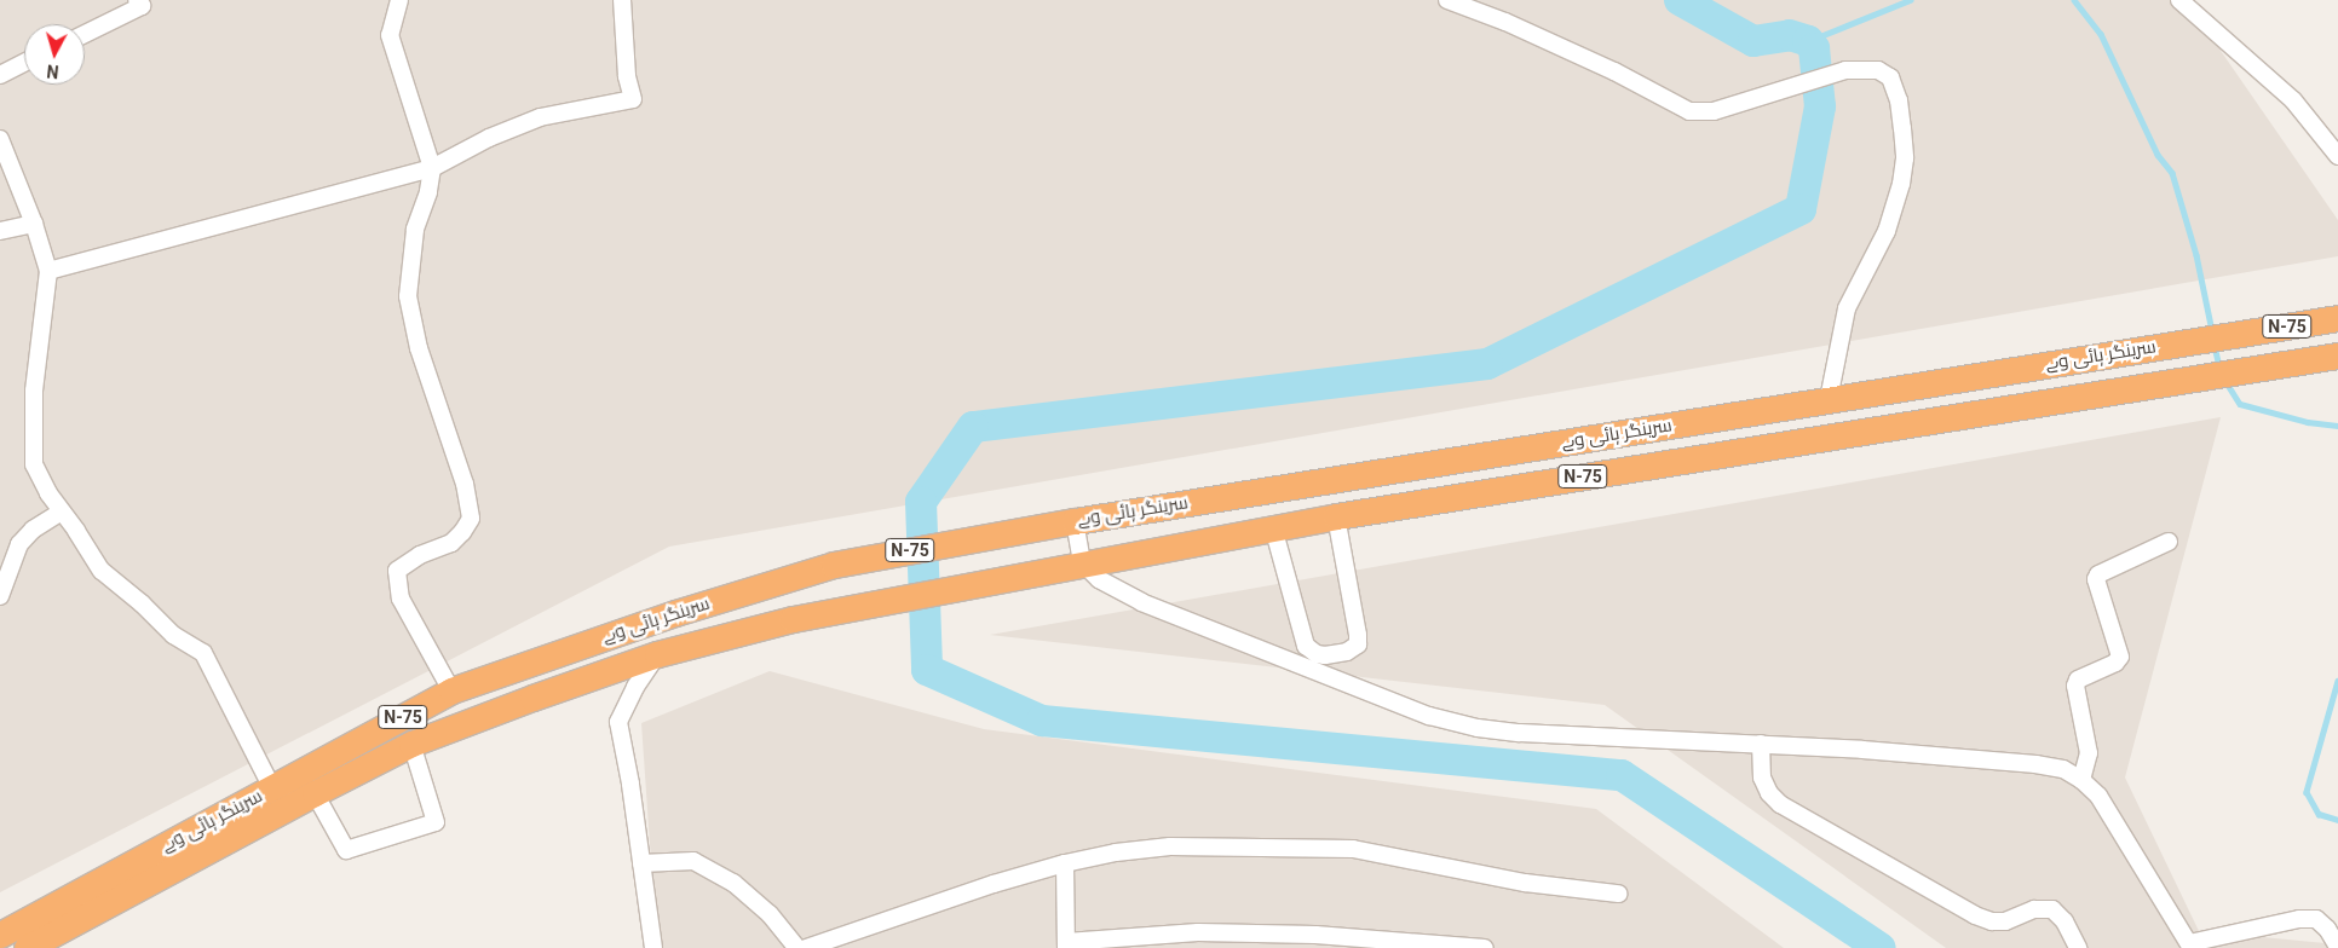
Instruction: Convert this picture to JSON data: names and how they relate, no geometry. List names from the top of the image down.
{
  "streets": {
    "highway": ["N-75", "سرینگر ہائی وے"]
  },
  "north": "bottom"
}
